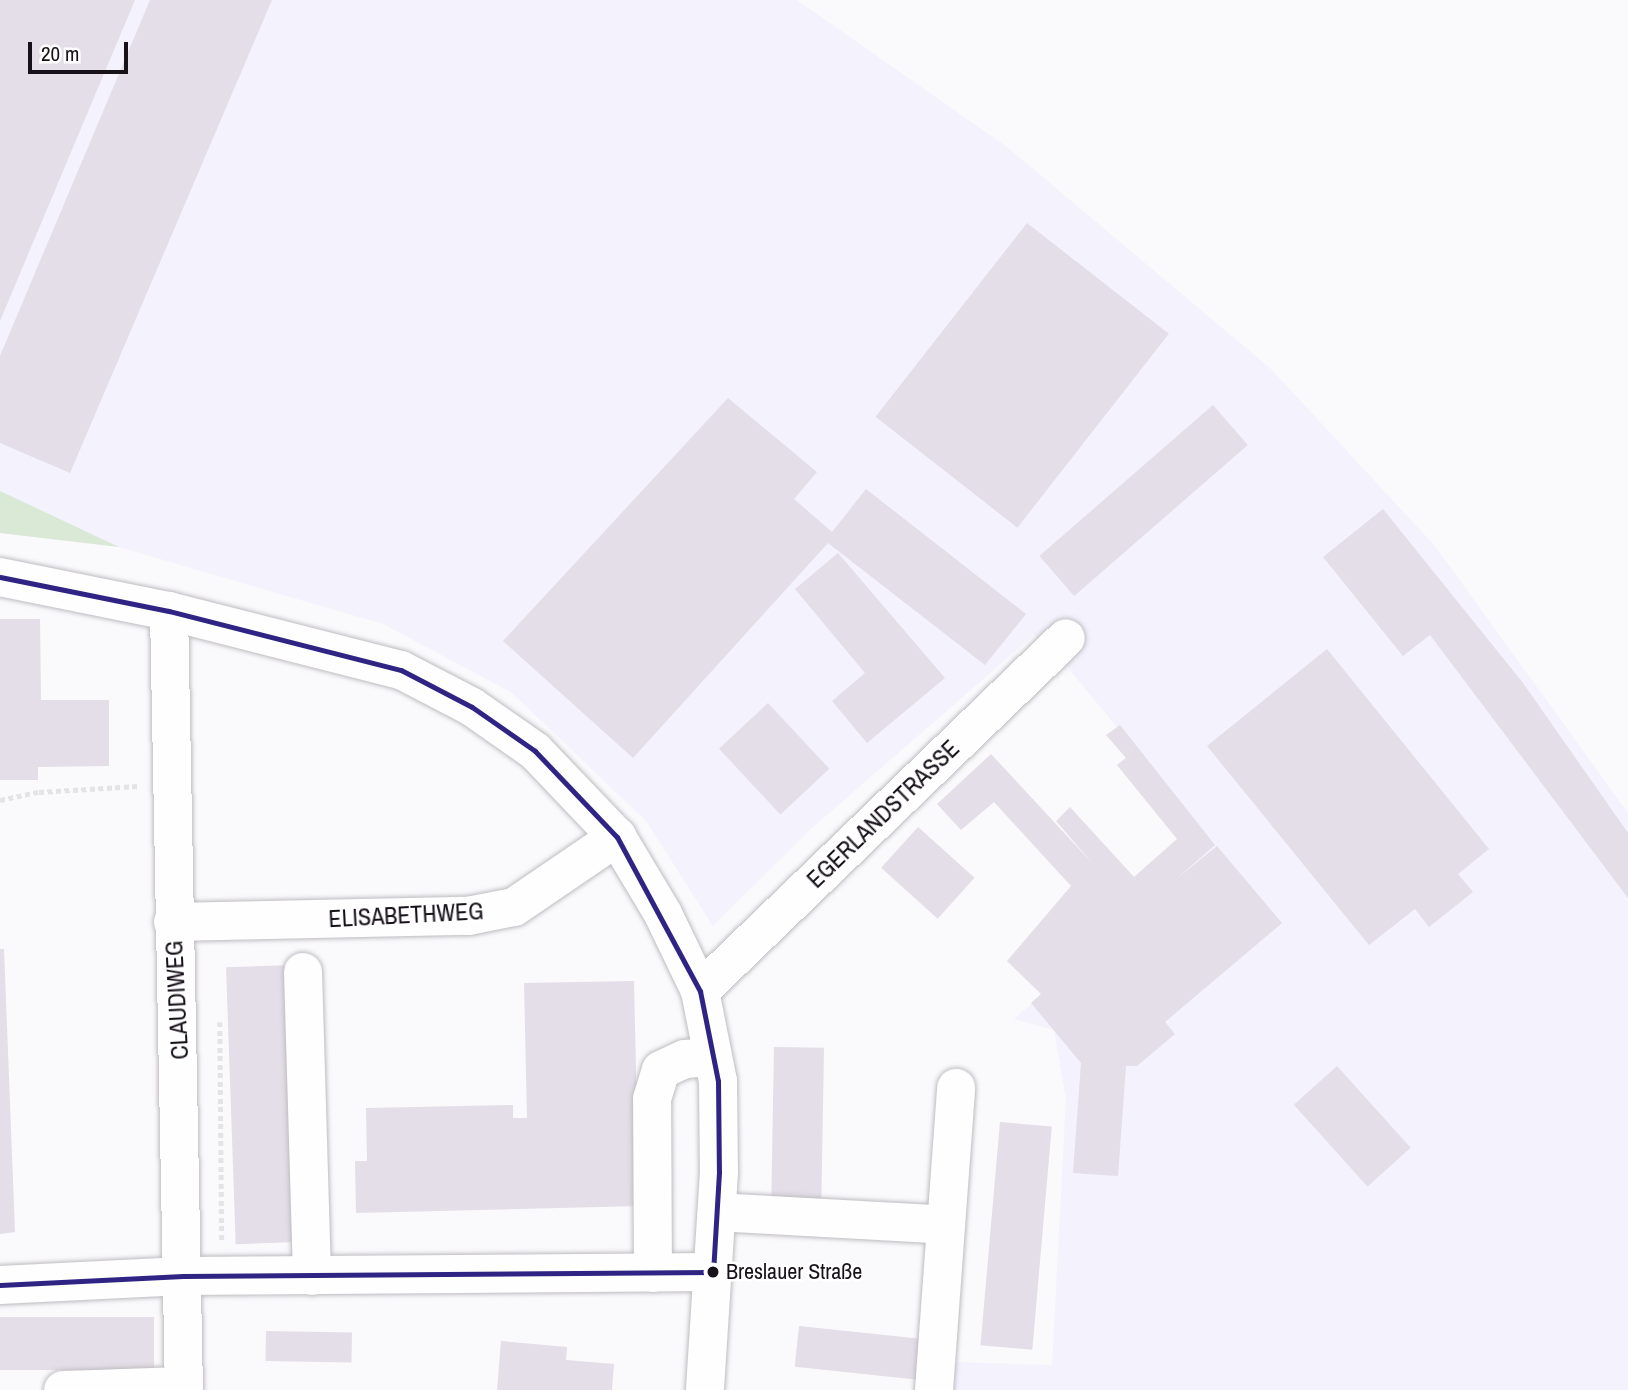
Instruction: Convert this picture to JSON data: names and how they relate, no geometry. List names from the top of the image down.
{
  "streets": {
    "street": ["EGERLANDSTRASSE", "ELISABETHWEG", "CLAUDIWEG"]
  },
  "crossings": [
    ["ELISABETHWEG", "CLAUDIWEG"]
  ],
  "places": ["Breslauer Straße"],
  "scale_bar": "20 m"
}
